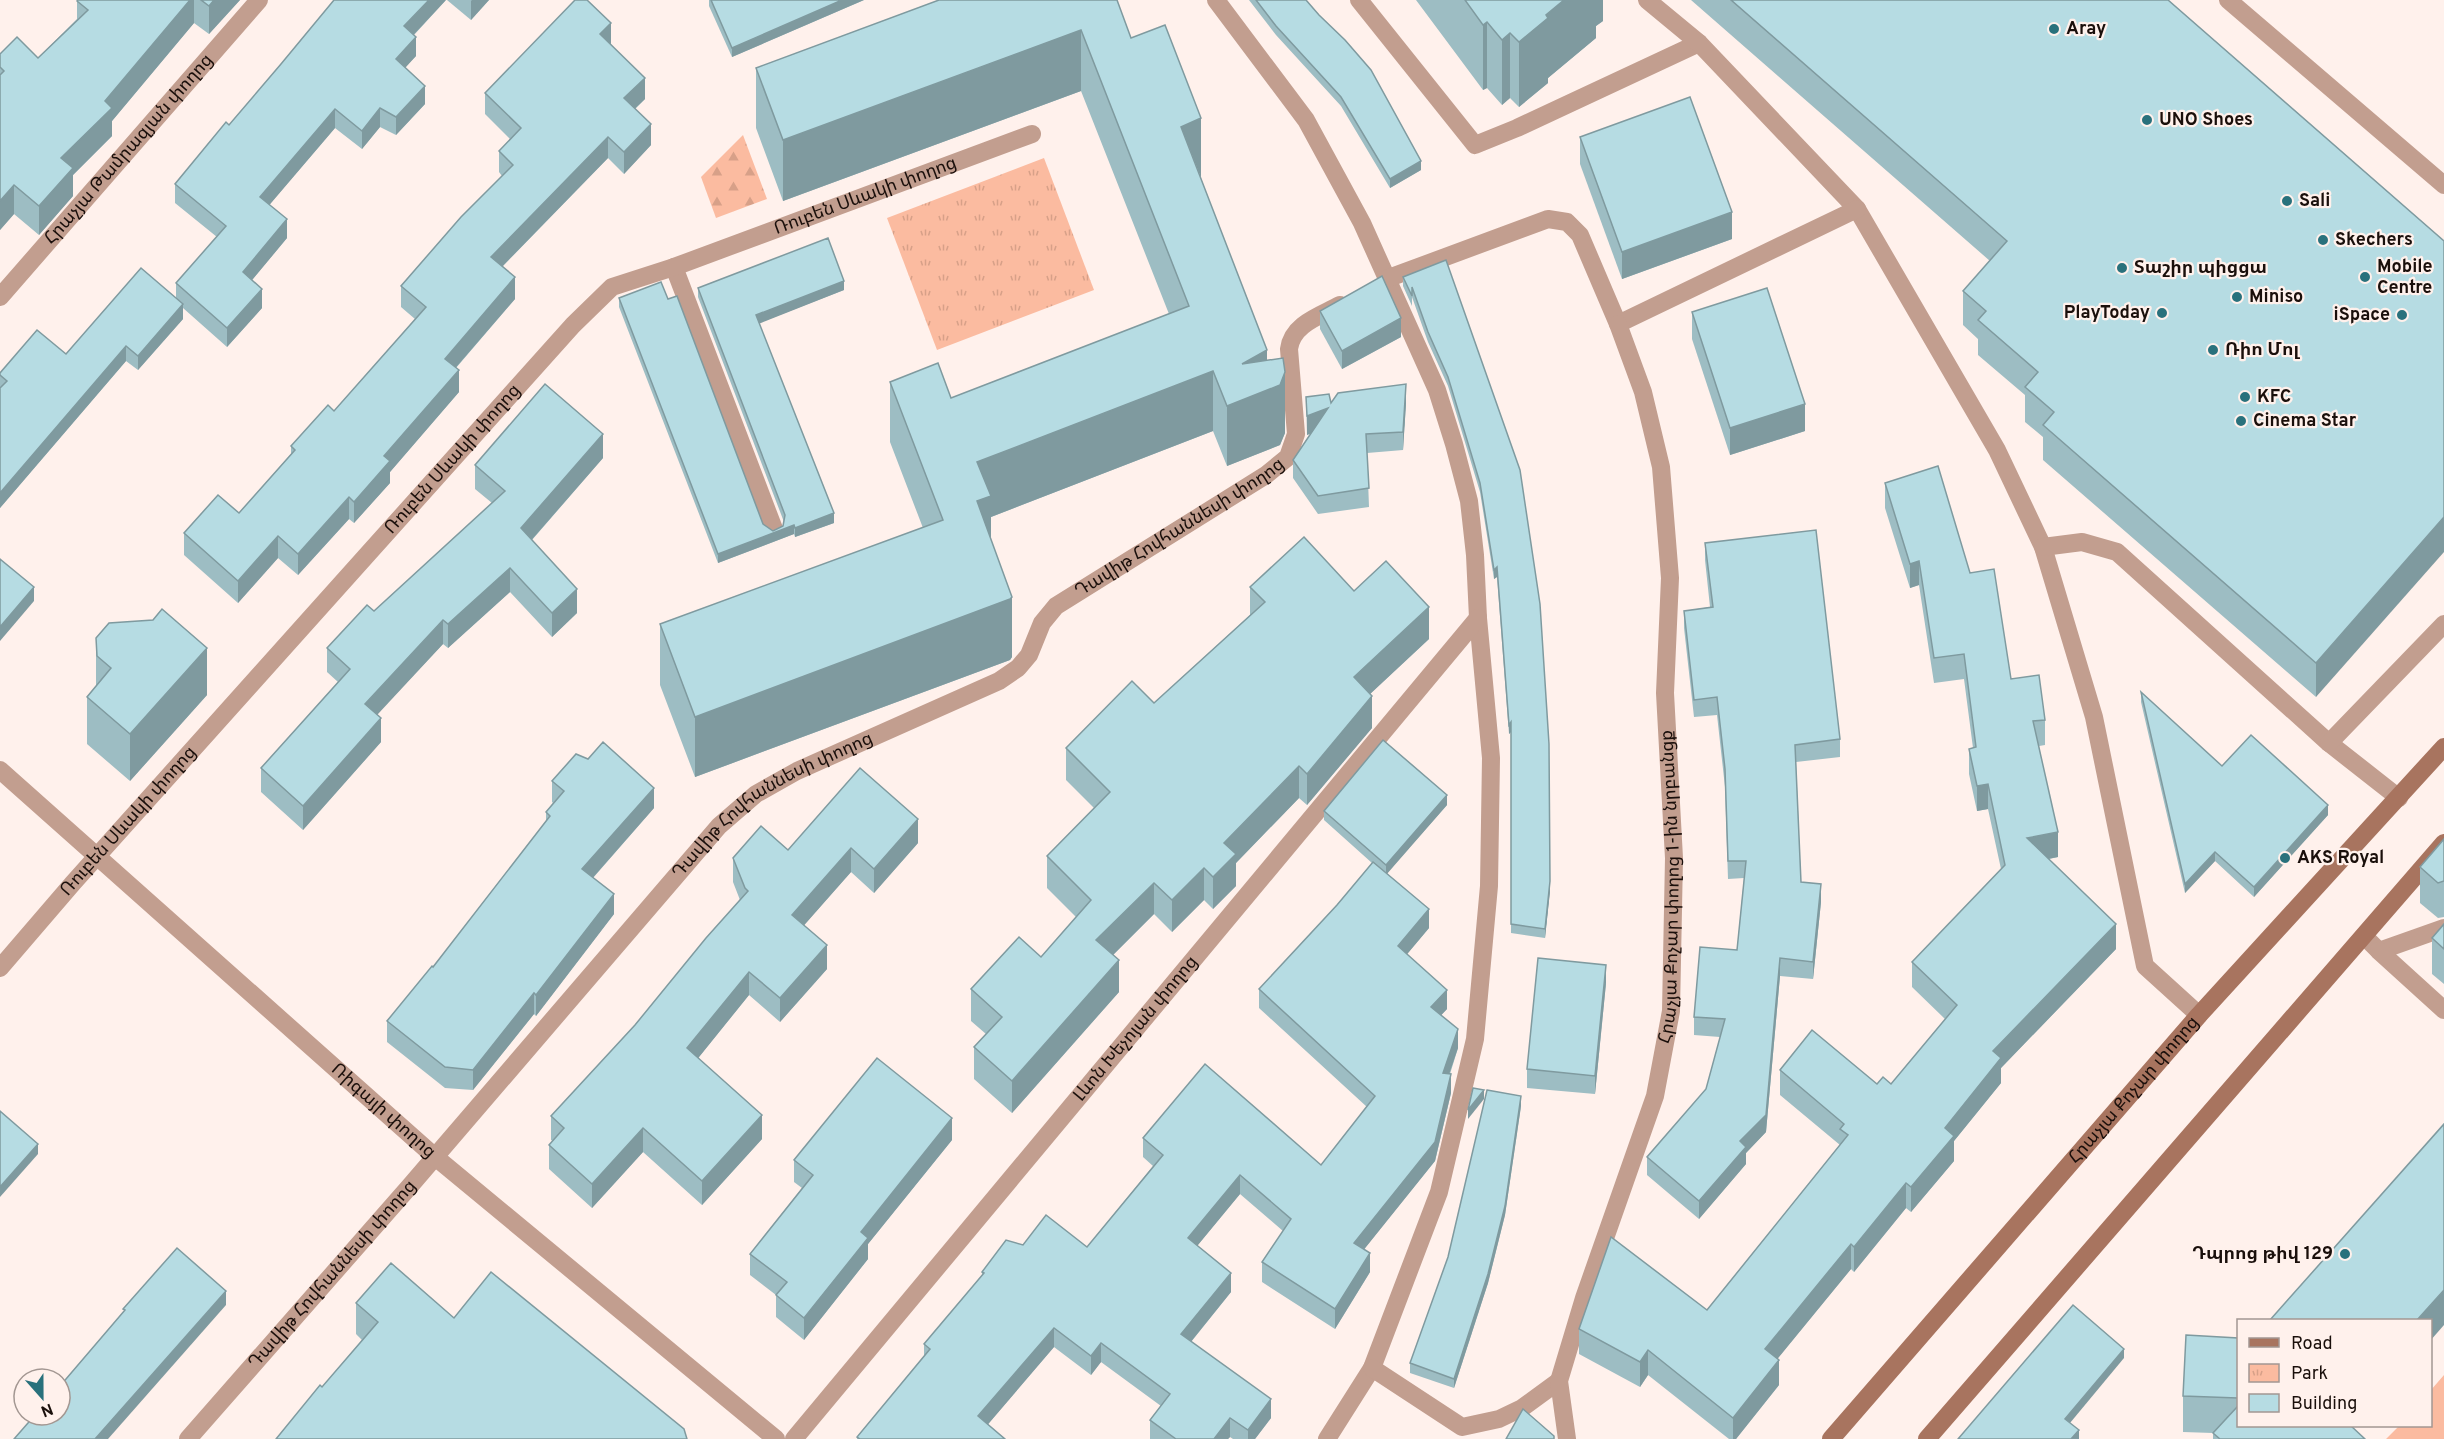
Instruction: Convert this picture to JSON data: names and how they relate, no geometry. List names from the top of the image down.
{
  "streets": {
    "main road": ["Հրաչյա Քոչար փողոց"],
    "street": [
      "Հրաչյա Թամրազյան փողոց",
      "Ռուբեն Սևակի փողոց",
      "Դավիթ Հովհաննեսի փողոց",
      "Հրաչյա Քոչար փողոց 1-ին նրբանցք",
      "Լևոն Խեչոյան փողոց",
      "Ռիգայի փողոց"
    ]
  },
  "crossings": [
    ["Ռուբեն Սևակի փողոց", "Ռիգայի փողոց"],
    ["Դավիթ Հովհաննեսի փողոց", "Հրաչյա Քոչար փողոց 1-ին նրբանցք"],
    ["Դավիթ Հովհաննեսի փողոց", "Ռիգայի փողոց"]
  ],
  "places": [
    "Aray",
    "UNO Shoes",
    "Sali",
    "Skechers",
    "Տաշիր պիցցա",
    "Mobile Centre",
    "Miniso",
    "PlayToday",
    "iSpace",
    "Ռիո Մոլ",
    "KFC",
    "Cinema Star",
    "AKS Royal",
    "Դպրոց թիվ 129"
  ],
  "legend": ["Road", "Park", "Building"],
  "north": "bottom"
}
